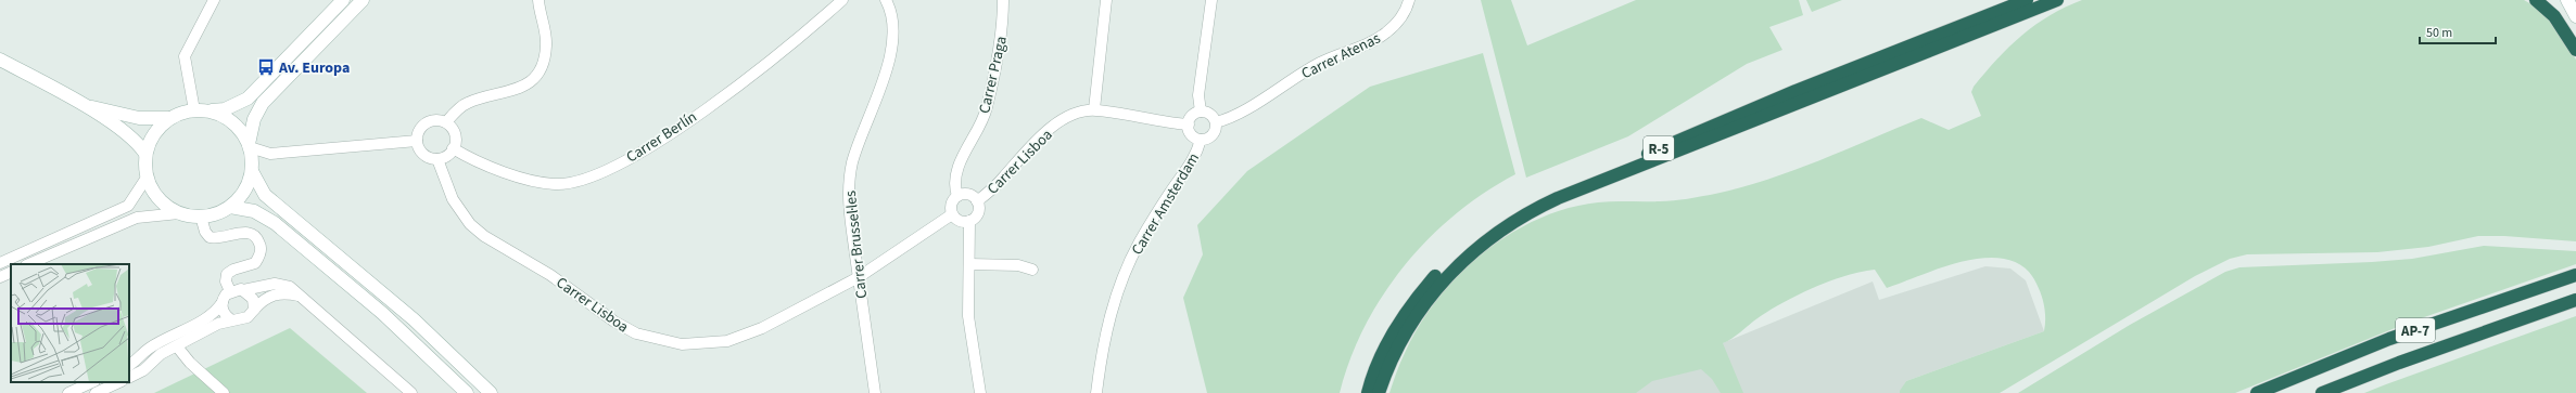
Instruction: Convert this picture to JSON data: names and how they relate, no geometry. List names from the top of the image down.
{
  "streets": {
    "highway": ["R-5", "AP-7"],
    "street": [
      "Carrer Atenas",
      "Carrer Praga",
      "Carrer Berlín",
      "Carrer Lisboa",
      "Carrer Amsterdam",
      "Carrer Brussel·les"
    ]
  },
  "crossings": [
    ["Carrer Atenas", "Carrer Lisboa"],
    ["Carrer Atenas", "Carrer Amsterdam"],
    ["Carrer Praga", "Carrer Lisboa"],
    ["Carrer Berlín", "Carrer Lisboa"],
    ["Carrer Lisboa", "Carrer Amsterdam"],
    ["Carrer Lisboa", "Carrer Brussel·les"]
  ],
  "places": {
    "bus stop": ["Av. Europa"]
  },
  "scale_bar": "50 m"
}
